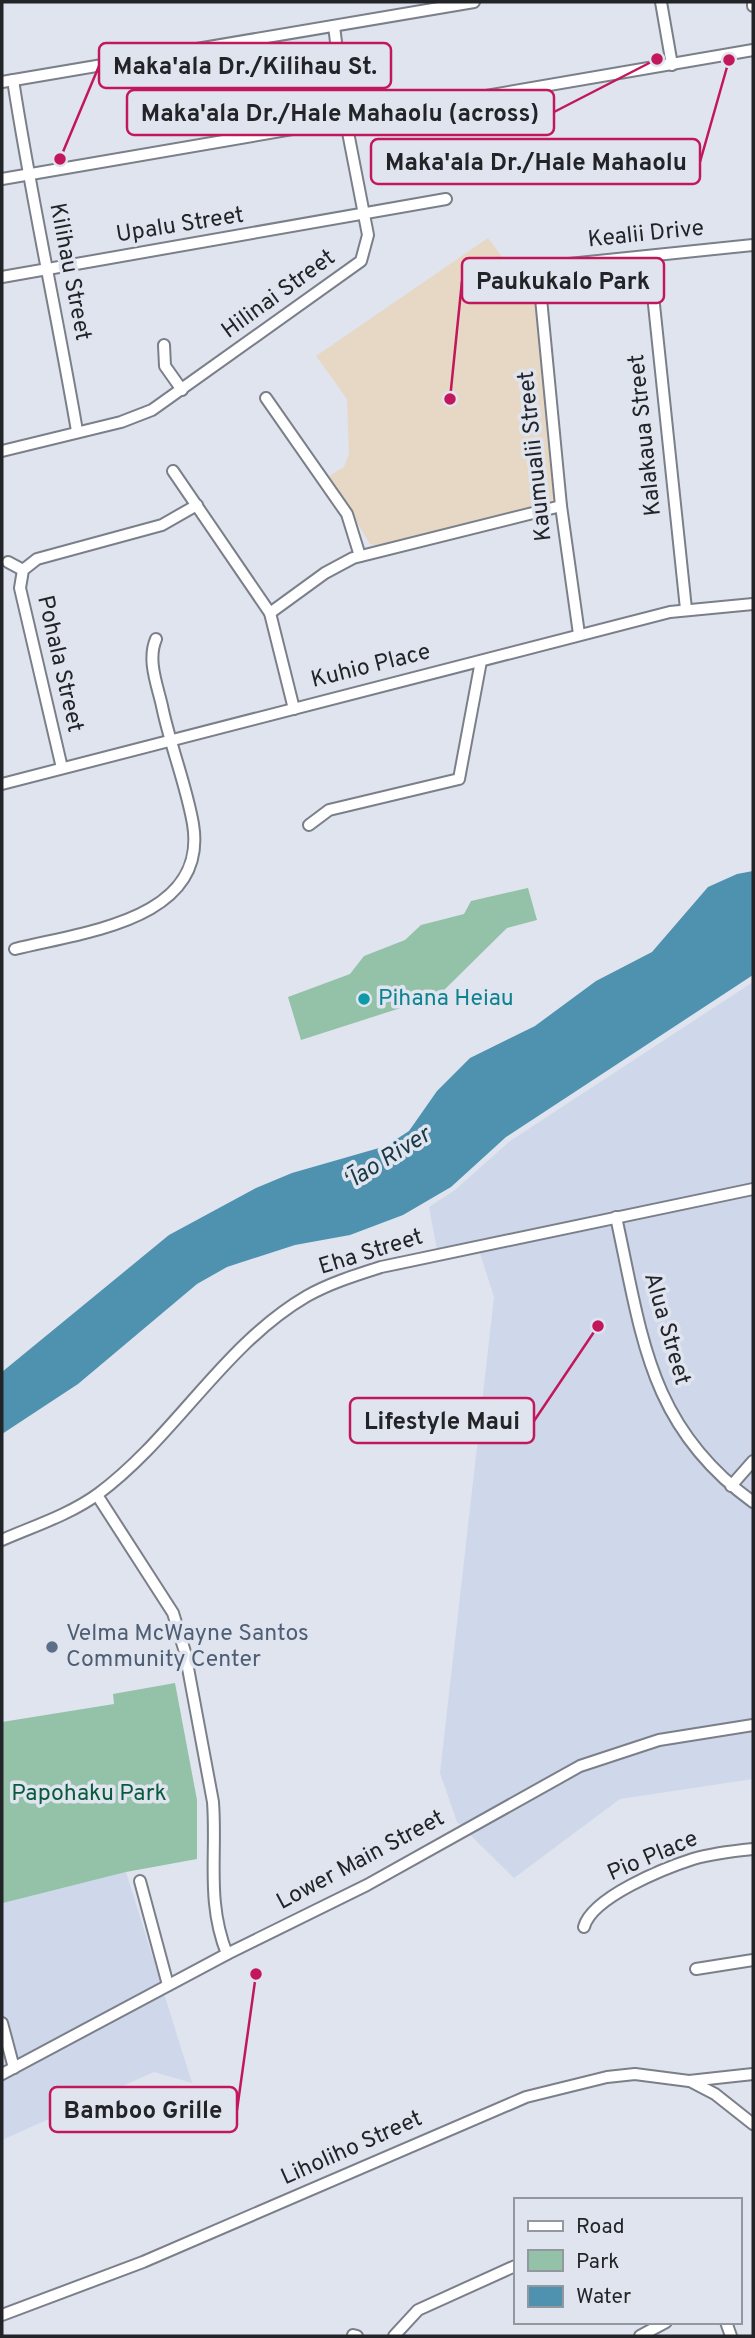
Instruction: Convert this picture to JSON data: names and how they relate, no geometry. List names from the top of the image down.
{
  "streets": {
    "street": [
      "Upalu Street",
      "Kealii Drive",
      "Kilihau Street",
      "Hilinai Street",
      "Kalakaua Street",
      "Kaumualii Street",
      "Pohala Street",
      "Kuhio Place",
      "Eha Street",
      "Alua Street",
      "Pio Place",
      "Lower Main Street",
      "Liholiho Street"
    ]
  },
  "crossings": [
    ["Upalu Street", "Kilihau Street"],
    ["Upalu Street", "Hilinai Street"],
    ["Kealii Drive", "Kalakaua Street"],
    ["Kealii Drive", "Kaumualii Street"],
    ["Kilihau Street", "Hilinai Street"],
    ["Kalakaua Street", "Kuhio Place"],
    ["Kaumualii Street", "Kuhio Place"],
    ["Pohala Street", "Kuhio Place"],
    ["Eha Street", "Alua Street"]
  ],
  "water": ["ʻĪao River"],
  "parks": ["Papohaku Park"],
  "places": [
    "Maka'ala Dr./Hale Mahaolu (across)",
    "Maka'ala Dr./Hale Mahaolu",
    "Maka'ala Dr./Kilihau St.",
    "Paukukalo Park",
    "Pihana Heiau",
    "Lifestyle Maui",
    "Velma McWayne Santos Community Center",
    "Bamboo Grille"
  ],
  "legend": ["Road", "Park", "Water"]
}
